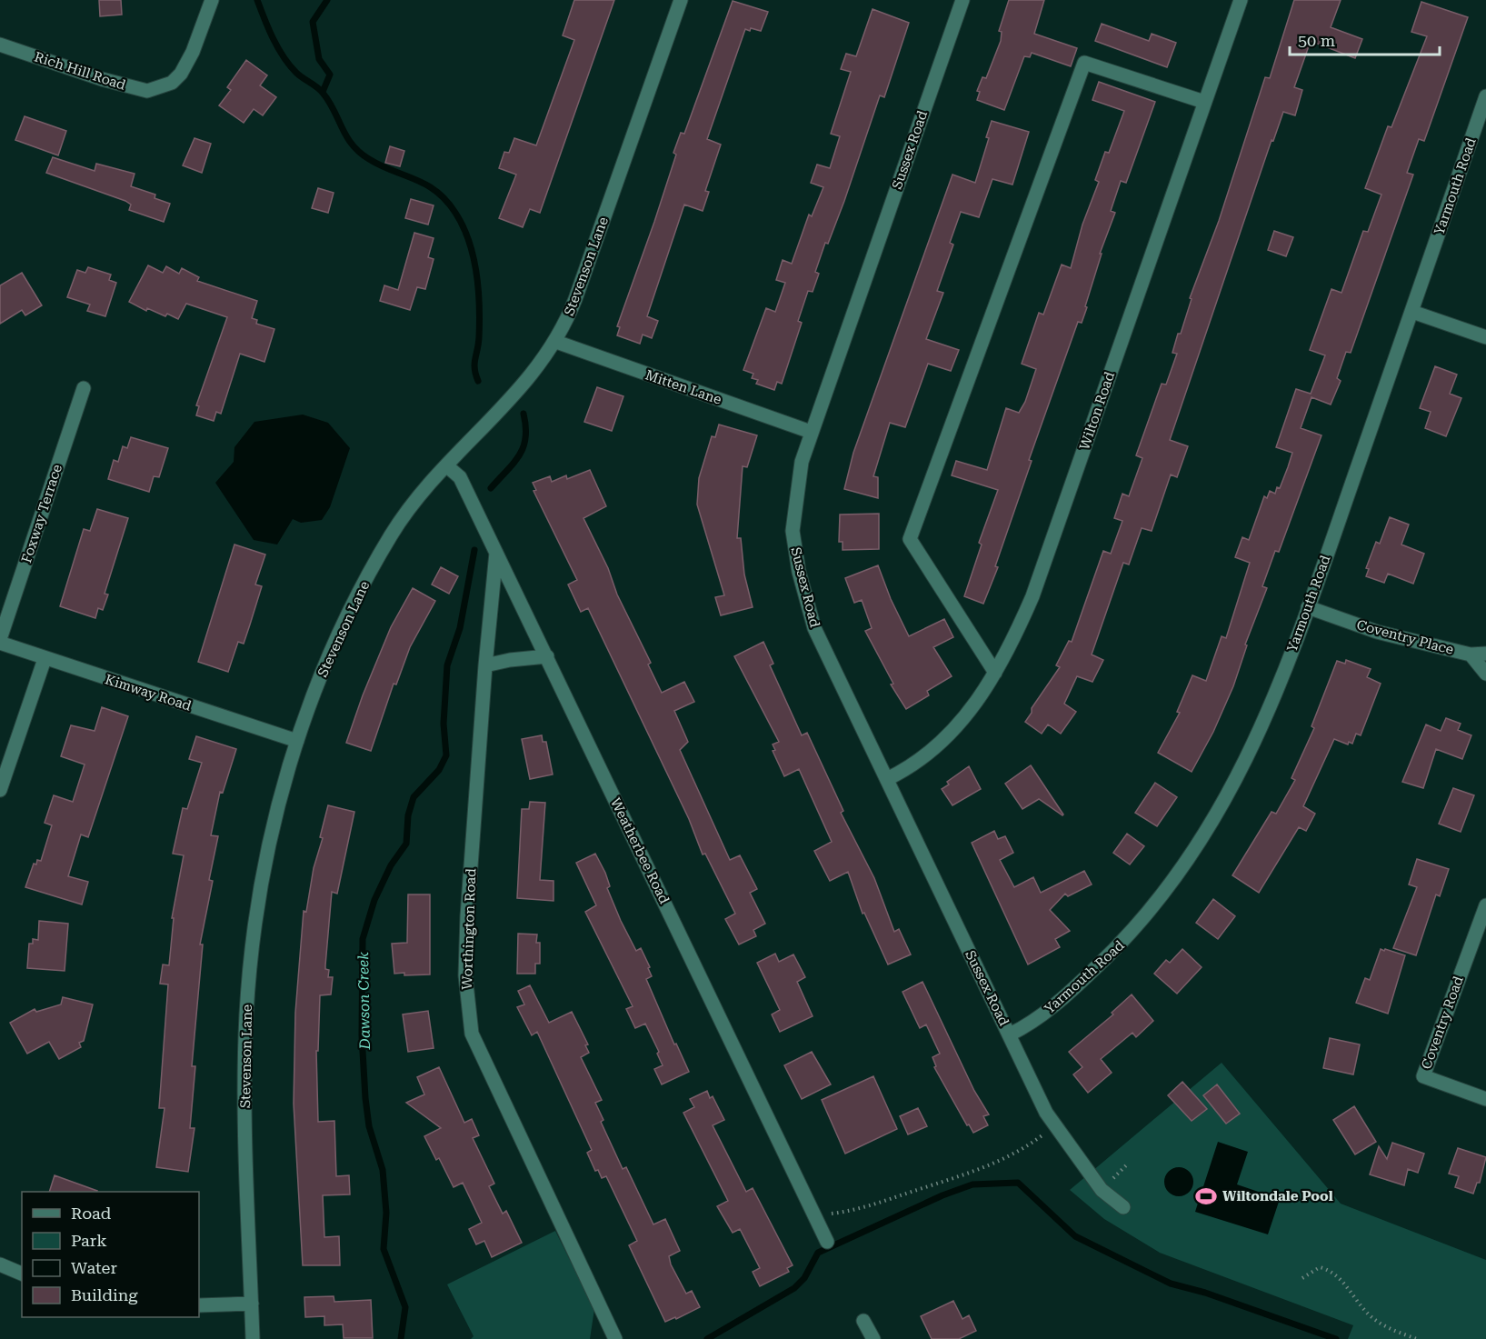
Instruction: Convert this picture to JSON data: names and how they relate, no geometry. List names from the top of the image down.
{
  "streets": {
    "street": [
      "Rich Hill Road",
      "Sussex Road",
      "Yarmouth Road",
      "Stevenson Lane",
      "Mitten Lane",
      "Wilton Road",
      "Foxway Terrace",
      "Coventry Place",
      "Kimway Road",
      "Weatherbee Road",
      "Worthington Road",
      "Coventry Road"
    ]
  },
  "crossings": [
    ["Sussex Road", "Yarmouth Road"],
    ["Sussex Road", "Mitten Lane"],
    ["Sussex Road", "Wilton Road"],
    ["Yarmouth Road", "Coventry Place"],
    ["Stevenson Lane", "Mitten Lane"],
    ["Stevenson Lane", "Kimway Road"],
    ["Stevenson Lane", "Weatherbee Road"],
    ["Weatherbee Road", "Worthington Road"]
  ],
  "water": ["Dawson Creek"],
  "places": {
    "sports": ["Wiltondale Pool"]
  },
  "legend": [
    "Road",
    "Park",
    "Water",
    "Building"
  ],
  "scale_bar": "50 m"
}
